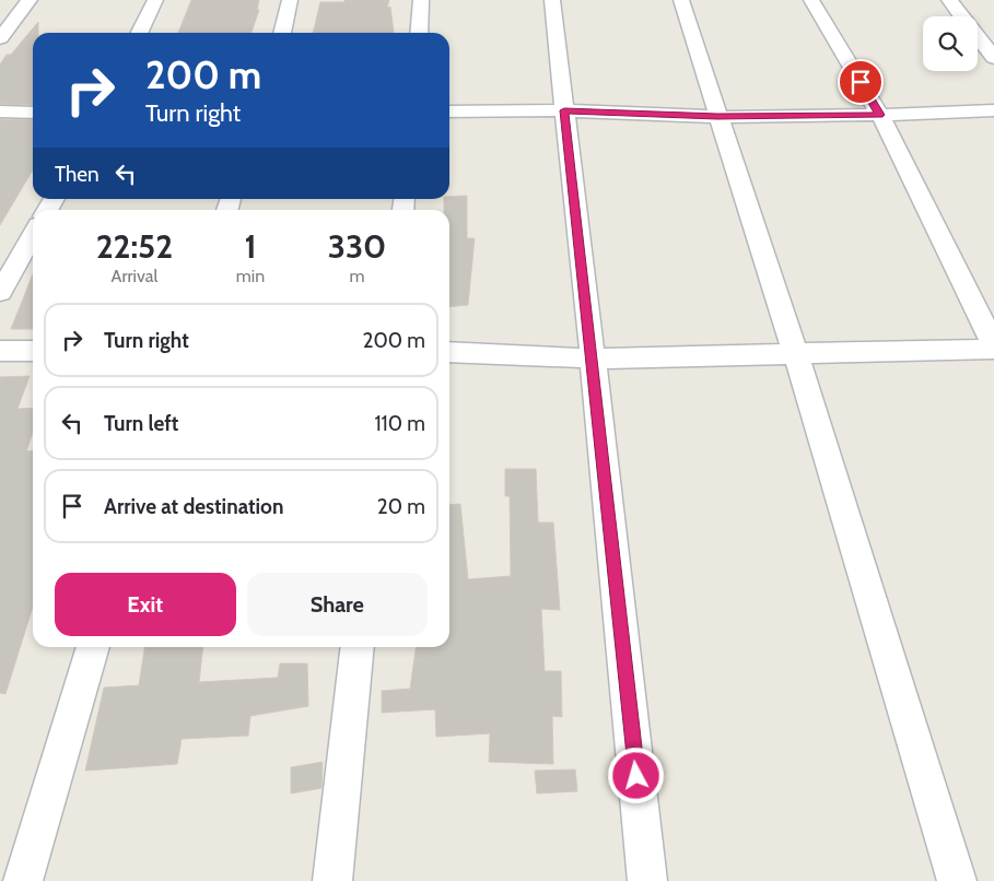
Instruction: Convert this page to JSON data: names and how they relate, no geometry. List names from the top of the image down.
{
  "page": {
    "turn": ["200 m", "Turn right"],
    "then": "Then",
    "eta": [
      "22:52",
      "Arrival",
      "1",
      "min",
      "330",
      "m"
    ],
    "list": [
      {
        "name": "Turn right",
        "value": "200 m"
      },
      {
        "name": "Turn left",
        "value": "110 m"
      },
      {
        "name": "Arrive at destination",
        "value": "20 m"
      }
    ],
    "buttons": ["Exit", "Share"]
  }
}
